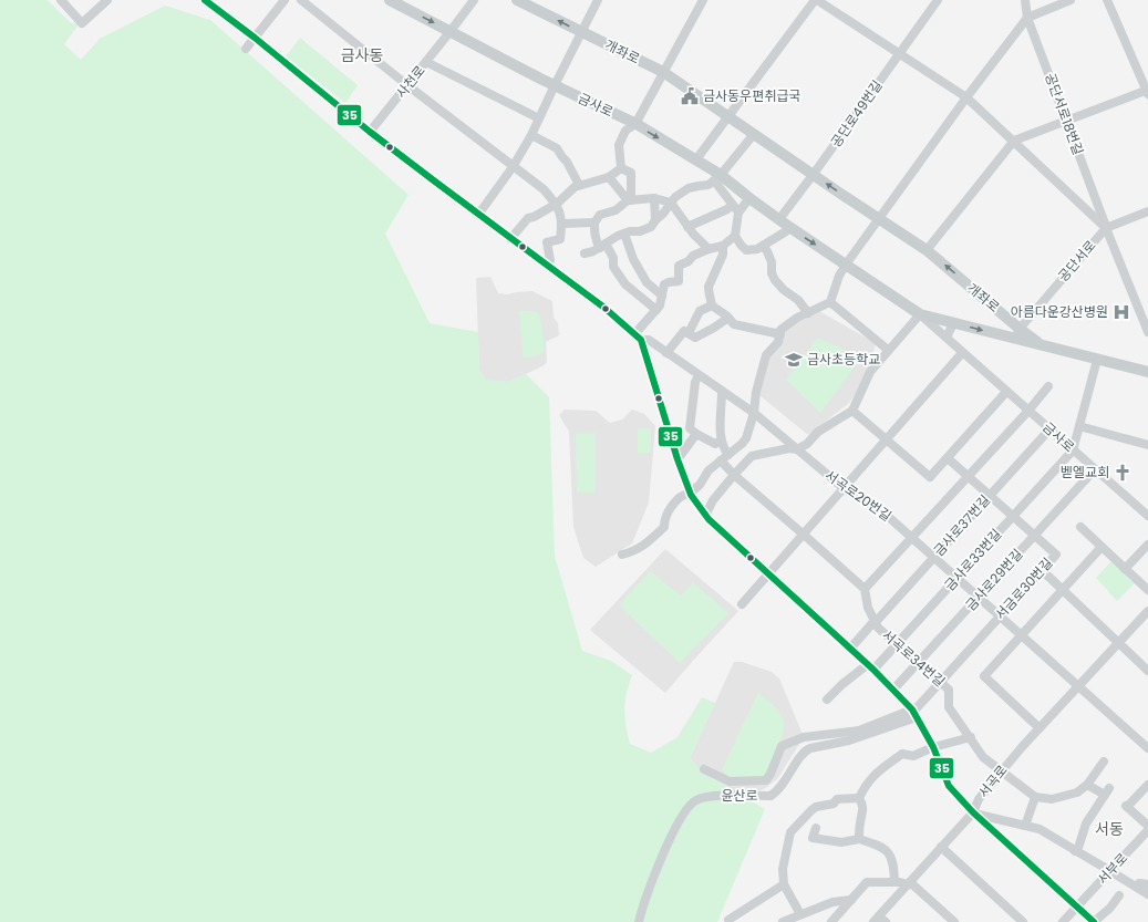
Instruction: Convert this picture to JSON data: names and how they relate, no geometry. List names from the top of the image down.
{
  "streets": {
    "main road": ["개좌로", "금사로"],
    "street": [
      "사천로",
      "공단로49번길",
      "공단서로18번길",
      "공단서로",
      "서곡로20번길",
      "금사로37번길",
      "금사로33번길",
      "금사로29번길",
      "서금로30번길",
      "서곡로34번길",
      "서곡로",
      "윤산로",
      "서부로"
    ]
  },
  "crossings": [
    ["개좌로", "금사로"],
    ["개좌로", "공단로49번길"],
    ["개좌로", "공단서로"],
    ["사천로", "금사로"],
    ["사천로", "서곡로20번길"],
    ["금사로", "공단서로"],
    ["금사로", "금사로37번길"],
    ["금사로", "금사로33번길"],
    ["금사로", "금사로29번길"],
    ["공단서로18번길", "공단서로"],
    ["서곡로20번길", "금사로37번길"],
    ["서곡로20번길", "금사로33번길"],
    ["서곡로20번길", "금사로29번길"],
    ["서곡로20번길", "서금로30번길"],
    ["서곡로20번길", "서곡로"],
    ["금사로37번길", "서금로30번길"],
    ["금사로37번길", "서곡로34번길"],
    ["금사로33번길", "서금로30번길"],
    ["금사로33번길", "서곡로34번길"],
    ["금사로29번길", "서금로30번길"],
    ["금사로29번길", "서곡로34번길"],
    ["서금로30번길", "서곡로34번길"],
    ["서금로30번길", "윤산로"],
    ["서곡로34번길", "서곡로"]
  ],
  "one_way": ["개좌로"],
  "districts": ["금사동", "서동"],
  "places": {
    "public building": ["금사동우편취급국"],
    "hospital": ["아름다운강산병원"],
    "school or university": ["금사초등학교"],
    "church": ["벧엘교회"]
  },
  "lines": ["transit line 35"]
}
